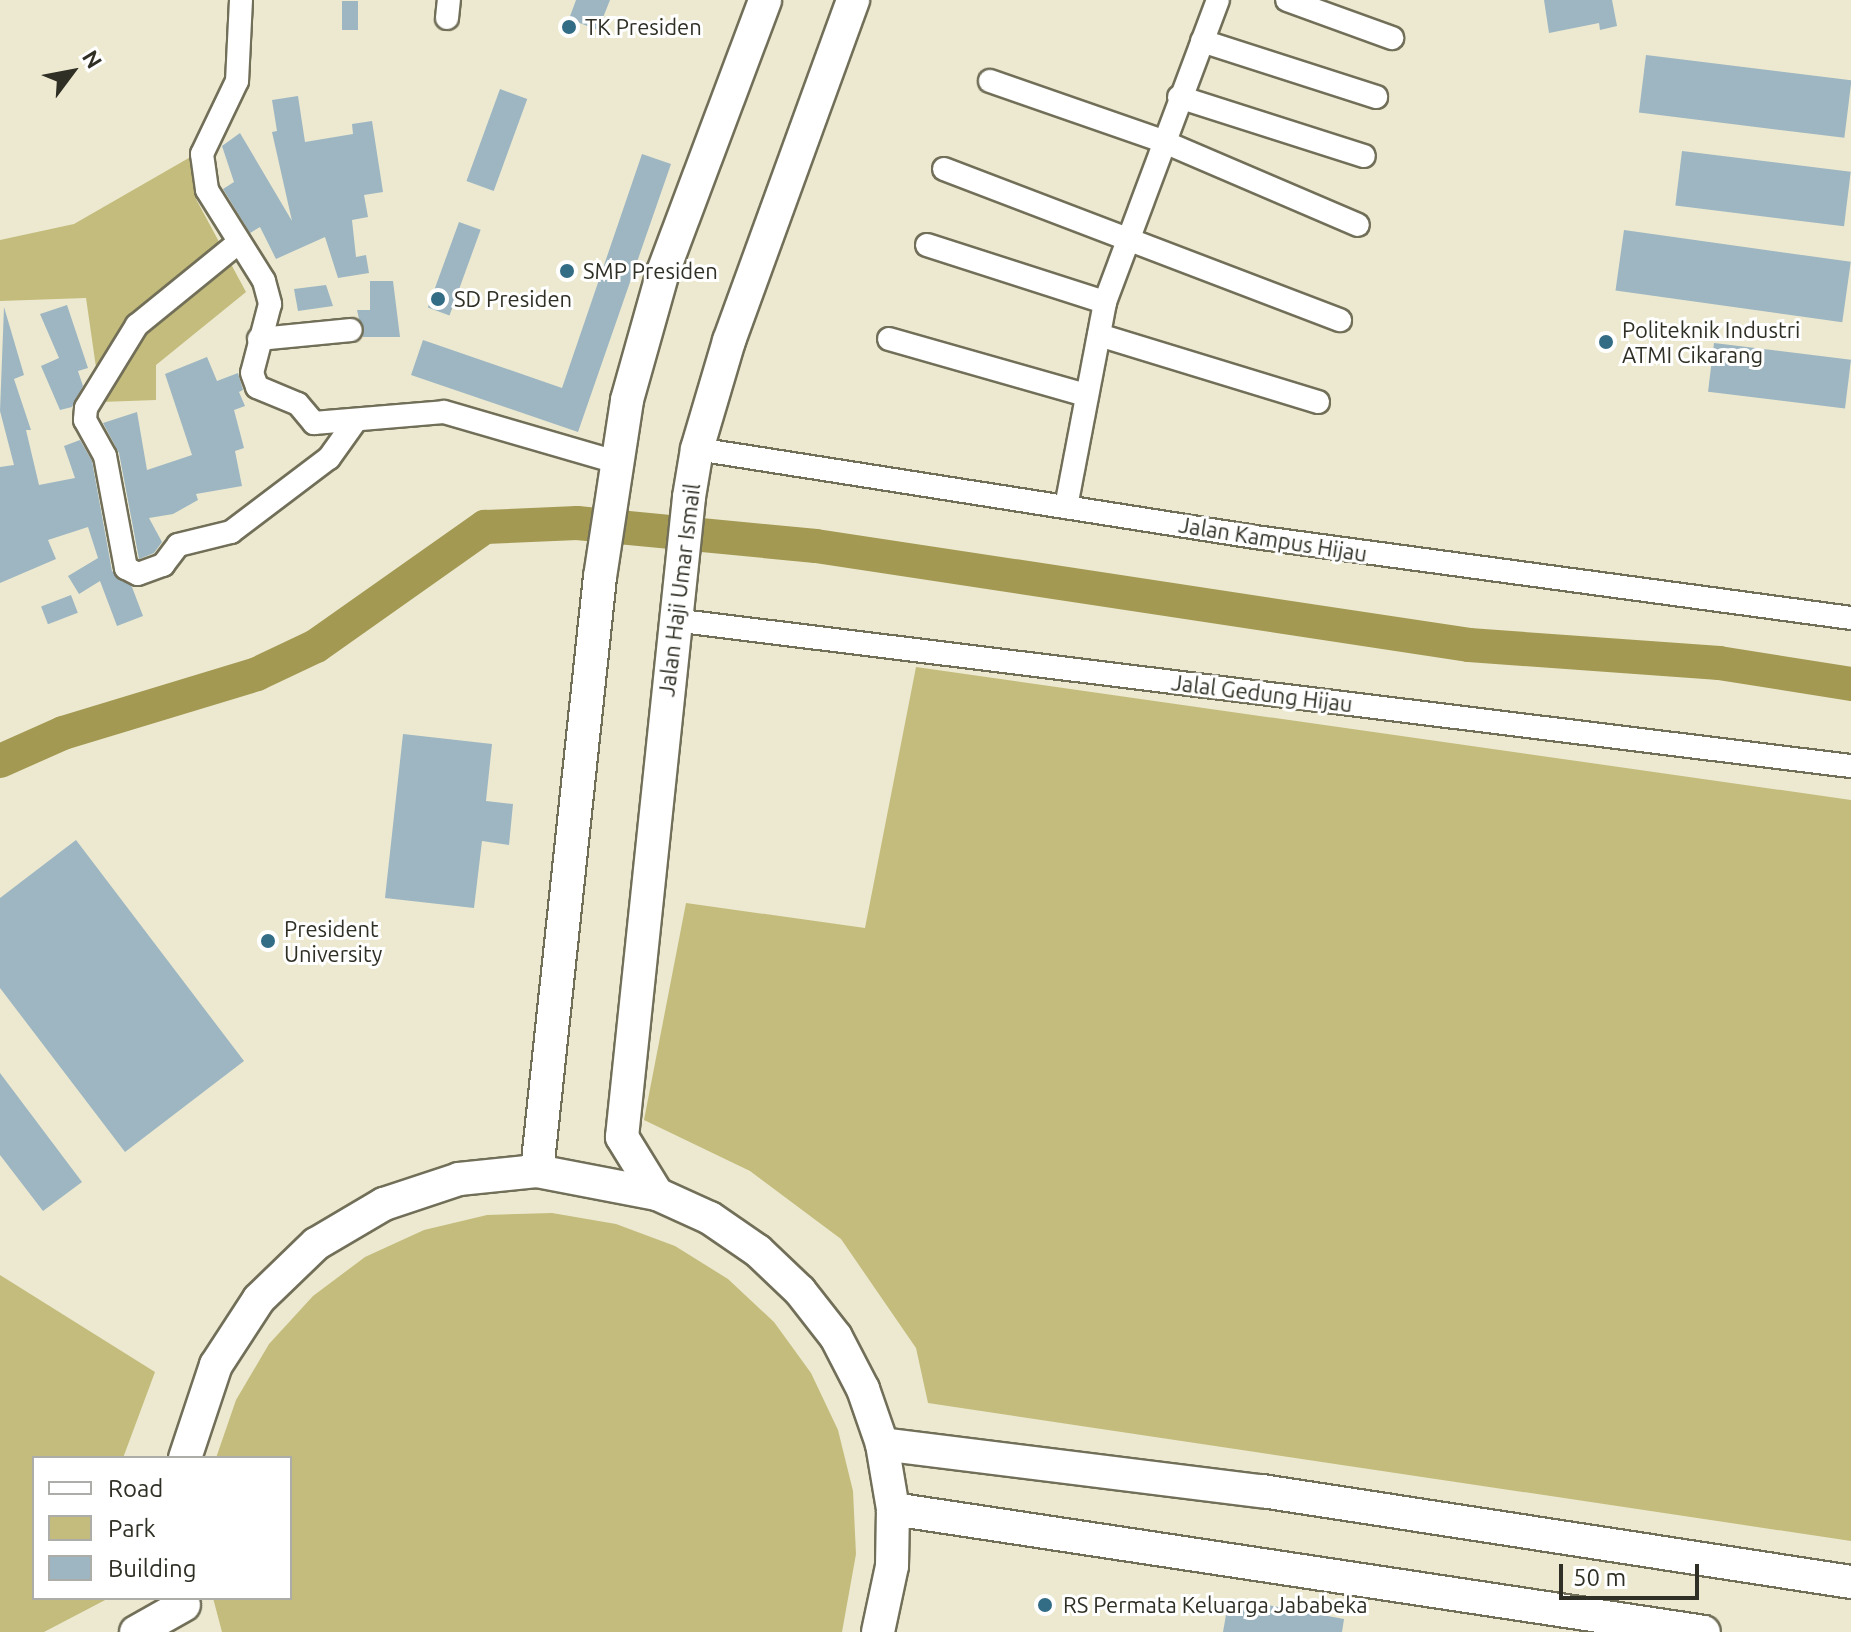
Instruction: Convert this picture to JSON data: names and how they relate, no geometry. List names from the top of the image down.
{
  "streets": {
    "main road": ["Jalan Haji Umar Ismail"],
    "street": ["Jalan Kampus Hijau", "Jalal Gedung Hijau"]
  },
  "crossings": [
    ["Jalan Kampus Hijau", "Jalan Haji Umar Ismail"],
    ["Jalan Haji Umar Ismail", "Jalal Gedung Hijau"]
  ],
  "places": [
    "TK Presiden",
    "SMP Presiden",
    "SD Presiden",
    "Politeknik Industri ATMI Cikarang",
    "President University",
    "RS Permata Keluarga Jababeka"
  ],
  "legend": ["Road", "Park", "Building"],
  "scale_bar": "50 m",
  "north": "top right"
}
